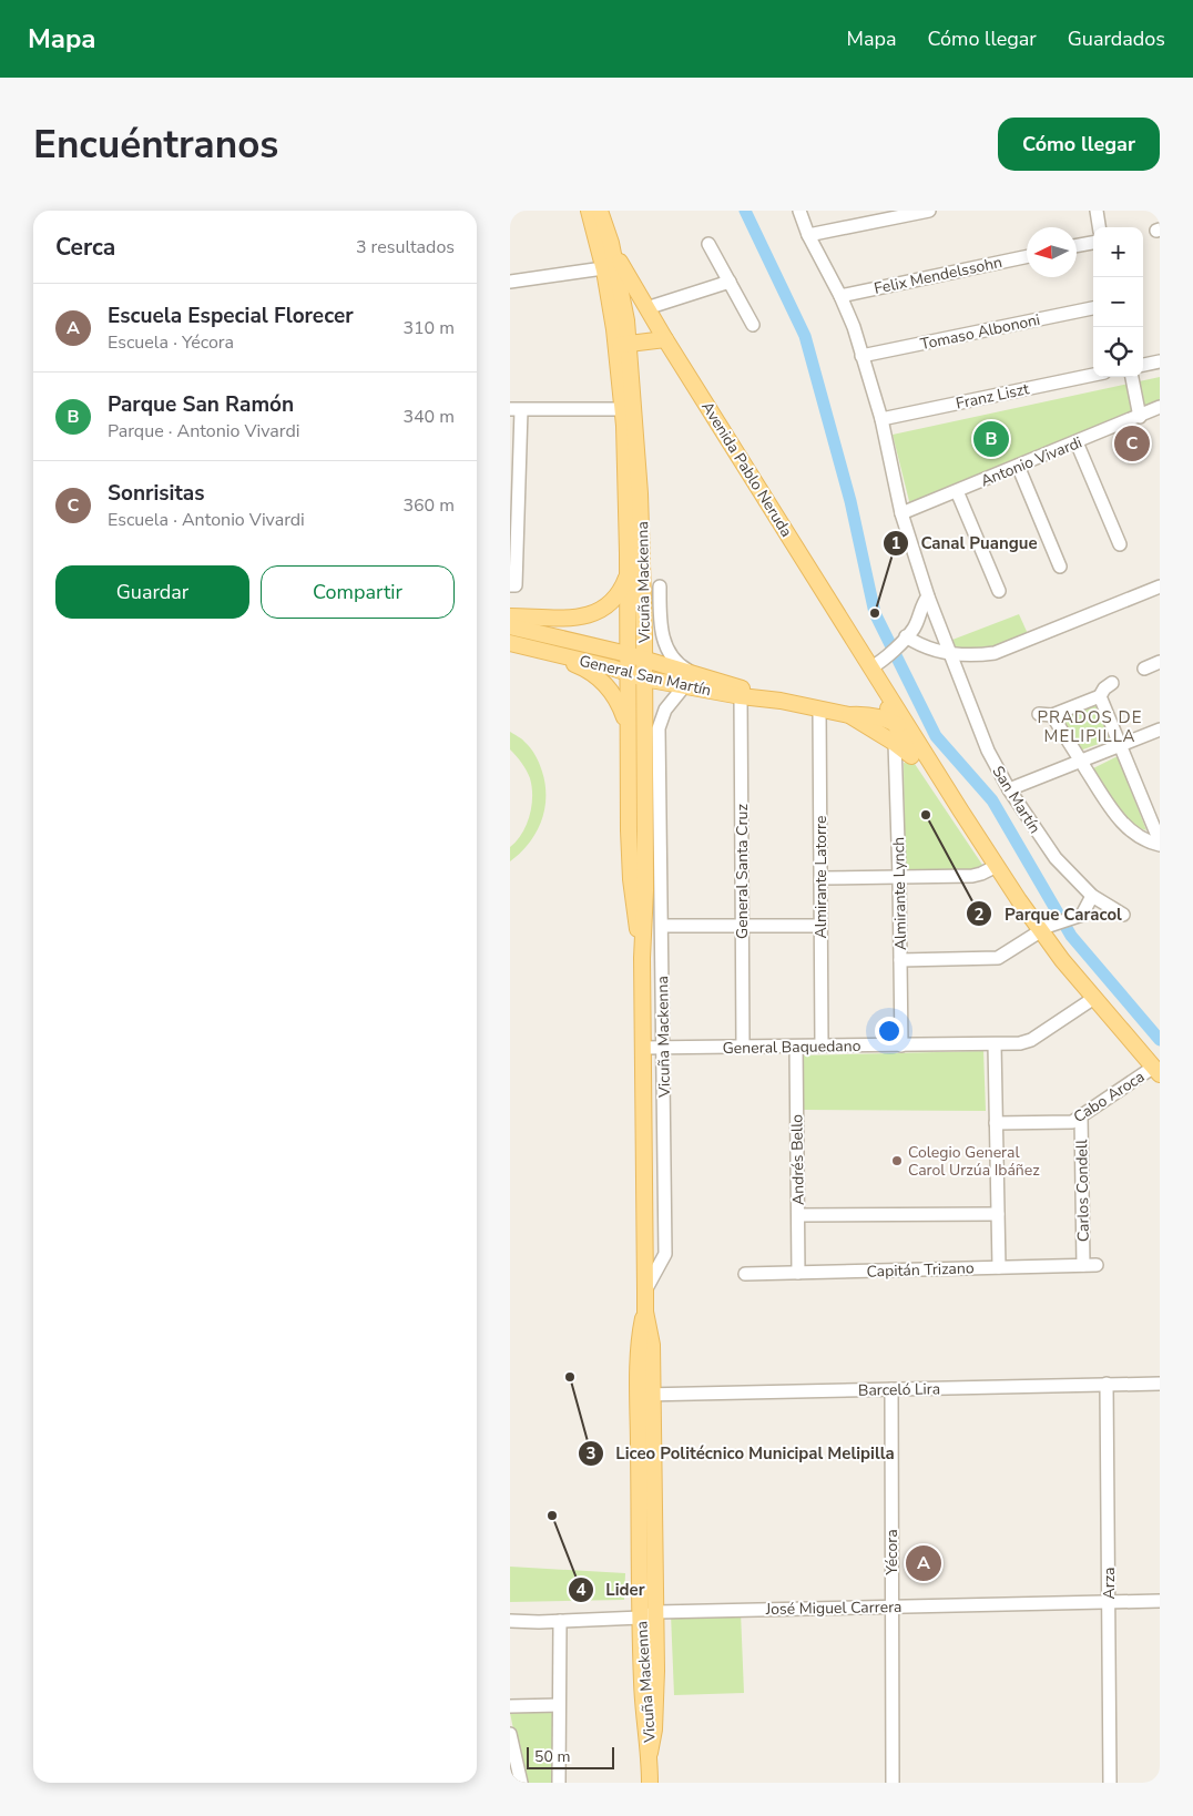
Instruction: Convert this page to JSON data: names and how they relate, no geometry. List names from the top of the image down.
{
  "streets": {
    "main road": ["Avenida Pablo Neruda", "Vicuña Mackenna", "General San Martín"],
    "street": [
      "Felix Mendelssohn",
      "Tomaso Albononi",
      "Franz Liszt",
      "Antonio Vivardi",
      "San Martín",
      "General Santa Cruz",
      "Almirante Latorre",
      "Almirante Lynch",
      "General Baquedano",
      "Cabo Aroca",
      "Andrés Bello",
      "Carlos Condell",
      "Capitán Trizano",
      "Barceló Lira",
      "Yécora",
      "Arza",
      "José Miguel Carrera"
    ]
  },
  "crossings": [
    ["Felix Mendelssohn", "San Martín"],
    ["Tomaso Albononi", "San Martín"],
    ["Franz Liszt", "San Martín"],
    ["Antonio Vivardi", "San Martín"],
    ["Avenida Pablo Neruda", "Vicuña Mackenna"],
    ["Avenida Pablo Neruda", "General San Martín"],
    ["Avenida Pablo Neruda", "General Baquedano"],
    ["Avenida Pablo Neruda", "Cabo Aroca"],
    ["Vicuña Mackenna", "General San Martín"],
    ["Vicuña Mackenna", "General Baquedano"],
    ["Vicuña Mackenna", "Barceló Lira"],
    ["Vicuña Mackenna", "José Miguel Carrera"],
    ["General San Martín", "General Santa Cruz"],
    ["General San Martín", "Almirante Latorre"],
    ["General San Martín", "Almirante Lynch"],
    ["General Santa Cruz", "General Baquedano"],
    ["Almirante Latorre", "General Baquedano"],
    ["Almirante Lynch", "General Baquedano"],
    ["General Baquedano", "Andrés Bello"],
    ["Cabo Aroca", "Carlos Condell"],
    ["Andrés Bello", "Capitán Trizano"],
    ["Carlos Condell", "Capitán Trizano"],
    ["Barceló Lira", "Yécora"],
    ["Barceló Lira", "Arza"],
    ["Yécora", "José Miguel Carrera"],
    ["Arza", "José Miguel Carrera"]
  ],
  "districts": ["PRADOS DE MELIPILLA"],
  "places": [
    "Canal Puangue",
    "Parque Caracol",
    "Colegio General Carol Urzúa Ibáñez",
    "Liceo Politécnico Municipal Melipilla",
    "Lider"
  ],
  "scale_bar": "50 m",
  "north": "left",
  "page": {
    "header": "Mapa",
    "nav": ["Mapa", "Cómo llegar", "Guardados"],
    "buttons": [
      "Cómo llegar",
      ["Guardar", "Compartir"]
    ],
    "title": "Encuéntranos",
    "heading": ["Cerca", "3 resultados"],
    "map_buttons": ["+", "−"],
    "list": [
      {
        "mark": "A",
        "name": "Escuela Especial Florecer",
        "note": "Escuela · Yécora",
        "value": "310 m"
      },
      {
        "mark": "B",
        "name": "Parque San Ramón",
        "note": "Parque · Antonio Vivardi",
        "value": "340 m"
      },
      {
        "mark": "C",
        "name": "Sonrisitas",
        "note": "Escuela · Antonio Vivardi",
        "value": "360 m"
      }
    ],
    "pins": ["B", "C", "A"],
    "scale": "50 m"
  }
}
